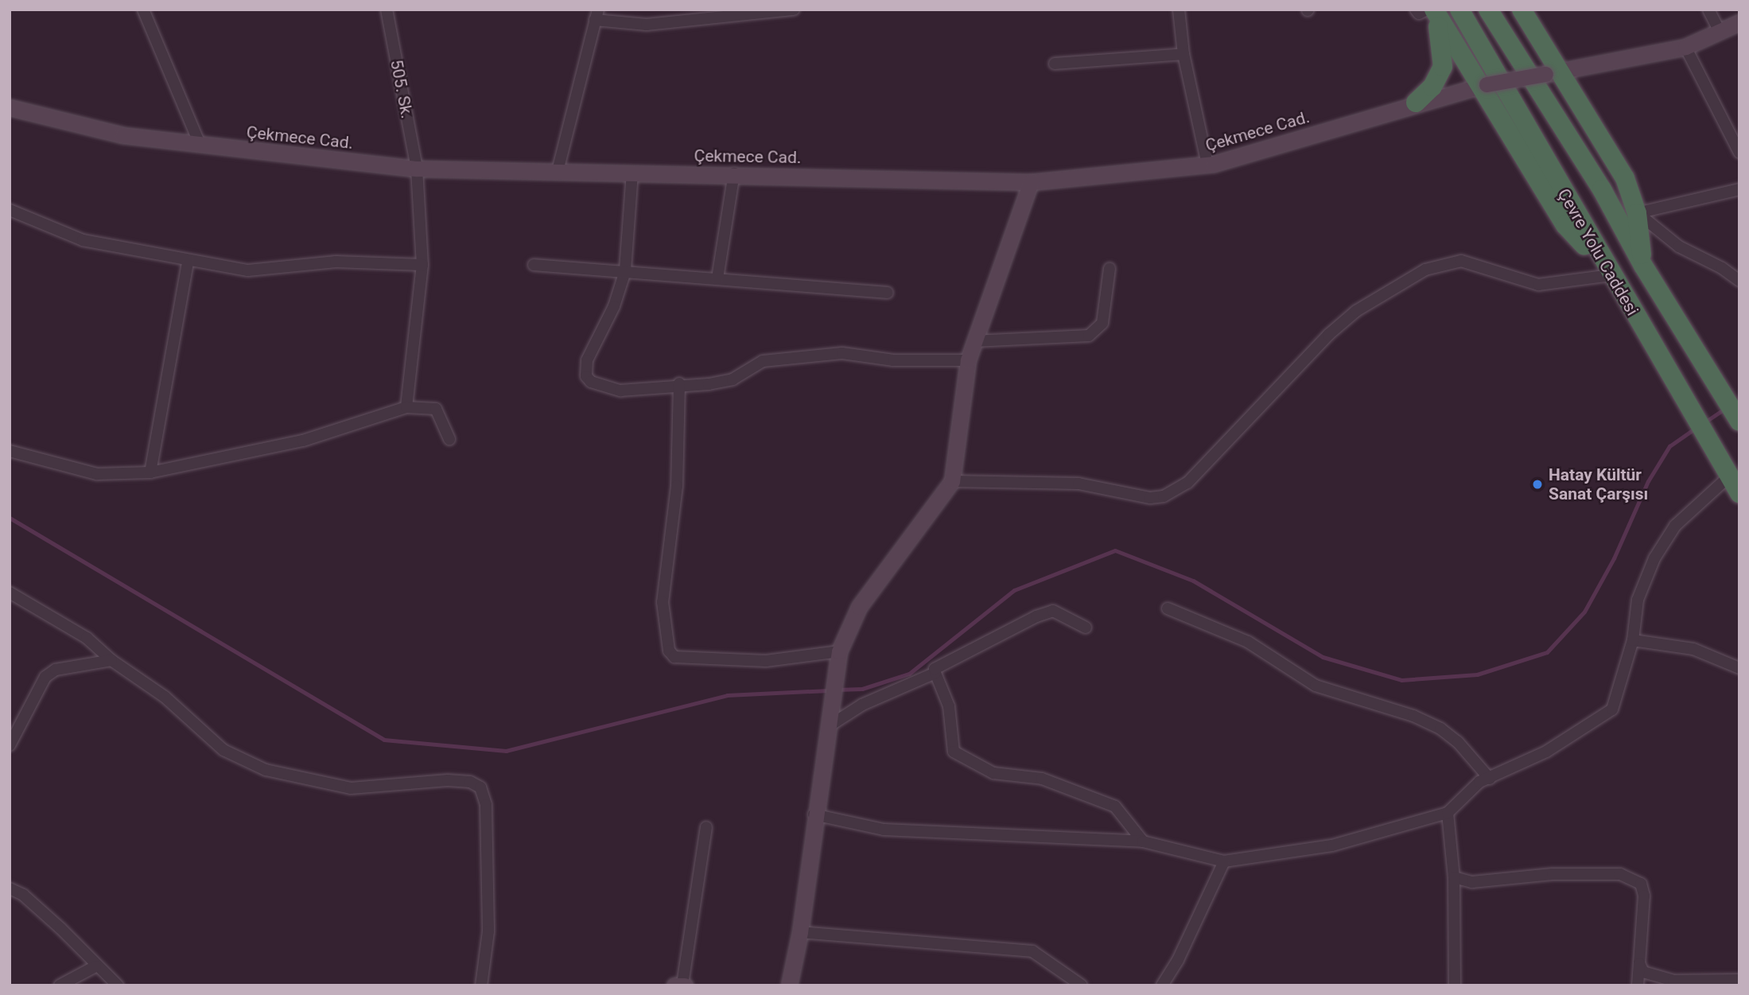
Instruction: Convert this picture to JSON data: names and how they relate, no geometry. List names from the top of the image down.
{
  "streets": {
    "highway": ["Çevre Yolu Caddesi"],
    "street": ["505. Sk.", "Çekmece Cad."]
  },
  "crossings": [
    ["505. Sk.", "Çekmece Cad."]
  ],
  "places": ["Hatay Kültür Sanat Çarşısı"]
}
